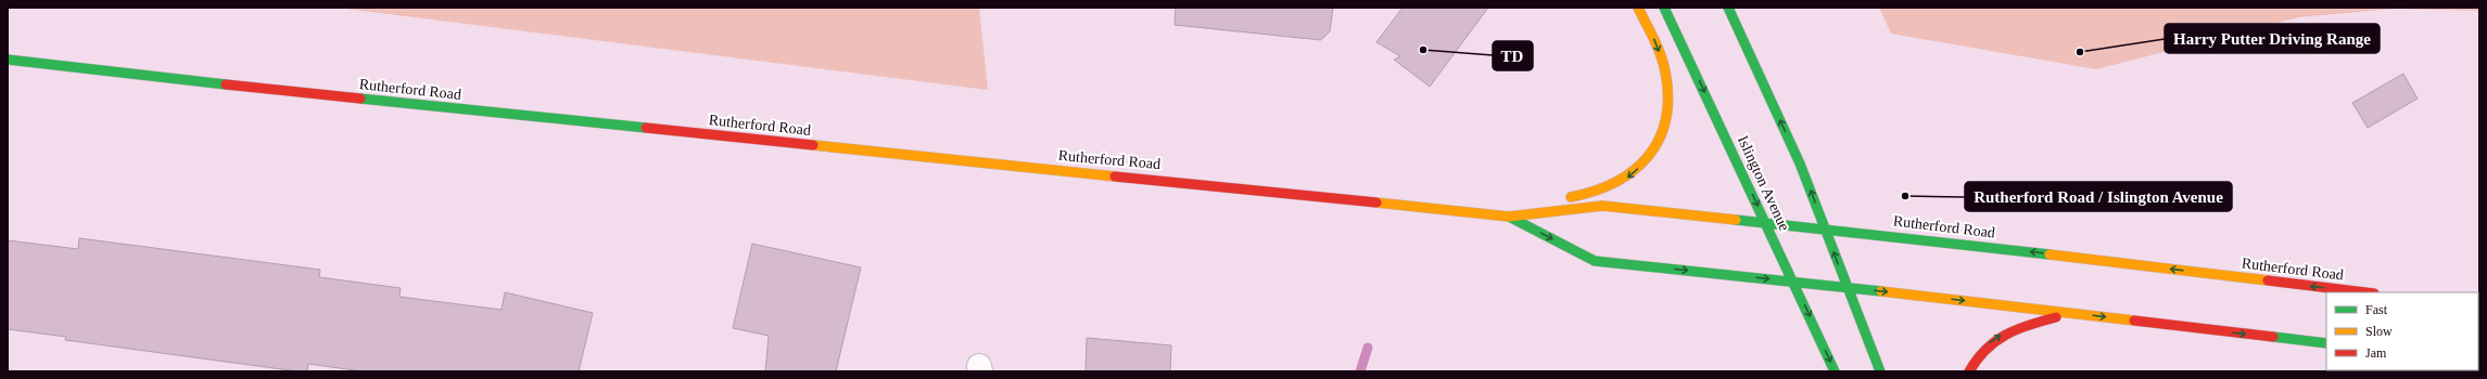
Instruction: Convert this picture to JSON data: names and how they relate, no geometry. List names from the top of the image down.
{
  "streets": {
    "main road": ["Rutherford Road", "Islington Avenue"]
  },
  "crossings": [
    ["Rutherford Road", "Islington Avenue"]
  ],
  "places": ["TD", "Harry Putter Driving Range", "Rutherford Road / Islington Avenue"],
  "legend": ["Fast", "Slow", "Jam"]
}
